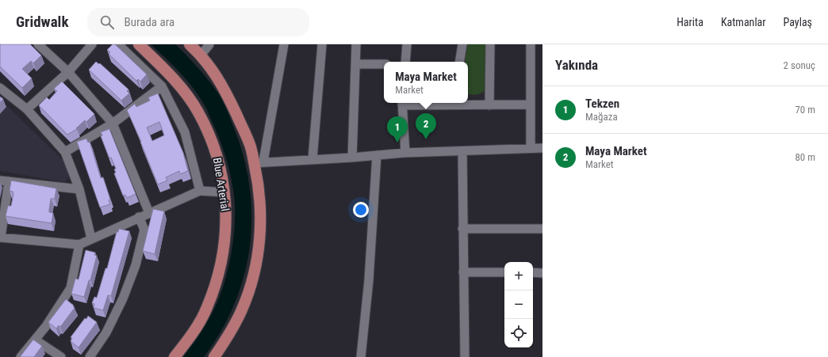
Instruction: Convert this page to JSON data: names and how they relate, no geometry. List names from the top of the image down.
{
  "streets": {
    "main road": ["Blue Arterial"]
  },
  "page": {
    "header": "Gridwalk",
    "search": "Burada ara",
    "nav": ["Harita", "Katmanlar", "Paylaş"],
    "heading": ["Yakında", "2 sonuç"],
    "popup": ["Maya Market", "Market"],
    "list": [
      {
        "mark": "1",
        "name": "Tekzen",
        "note": "Mağaza",
        "value": "70 m"
      },
      {
        "mark": "2",
        "name": "Maya Market",
        "note": "Market",
        "value": "80 m"
      }
    ],
    "pins": ["2", "1"],
    "map_buttons": ["+", "−"]
  }
}
